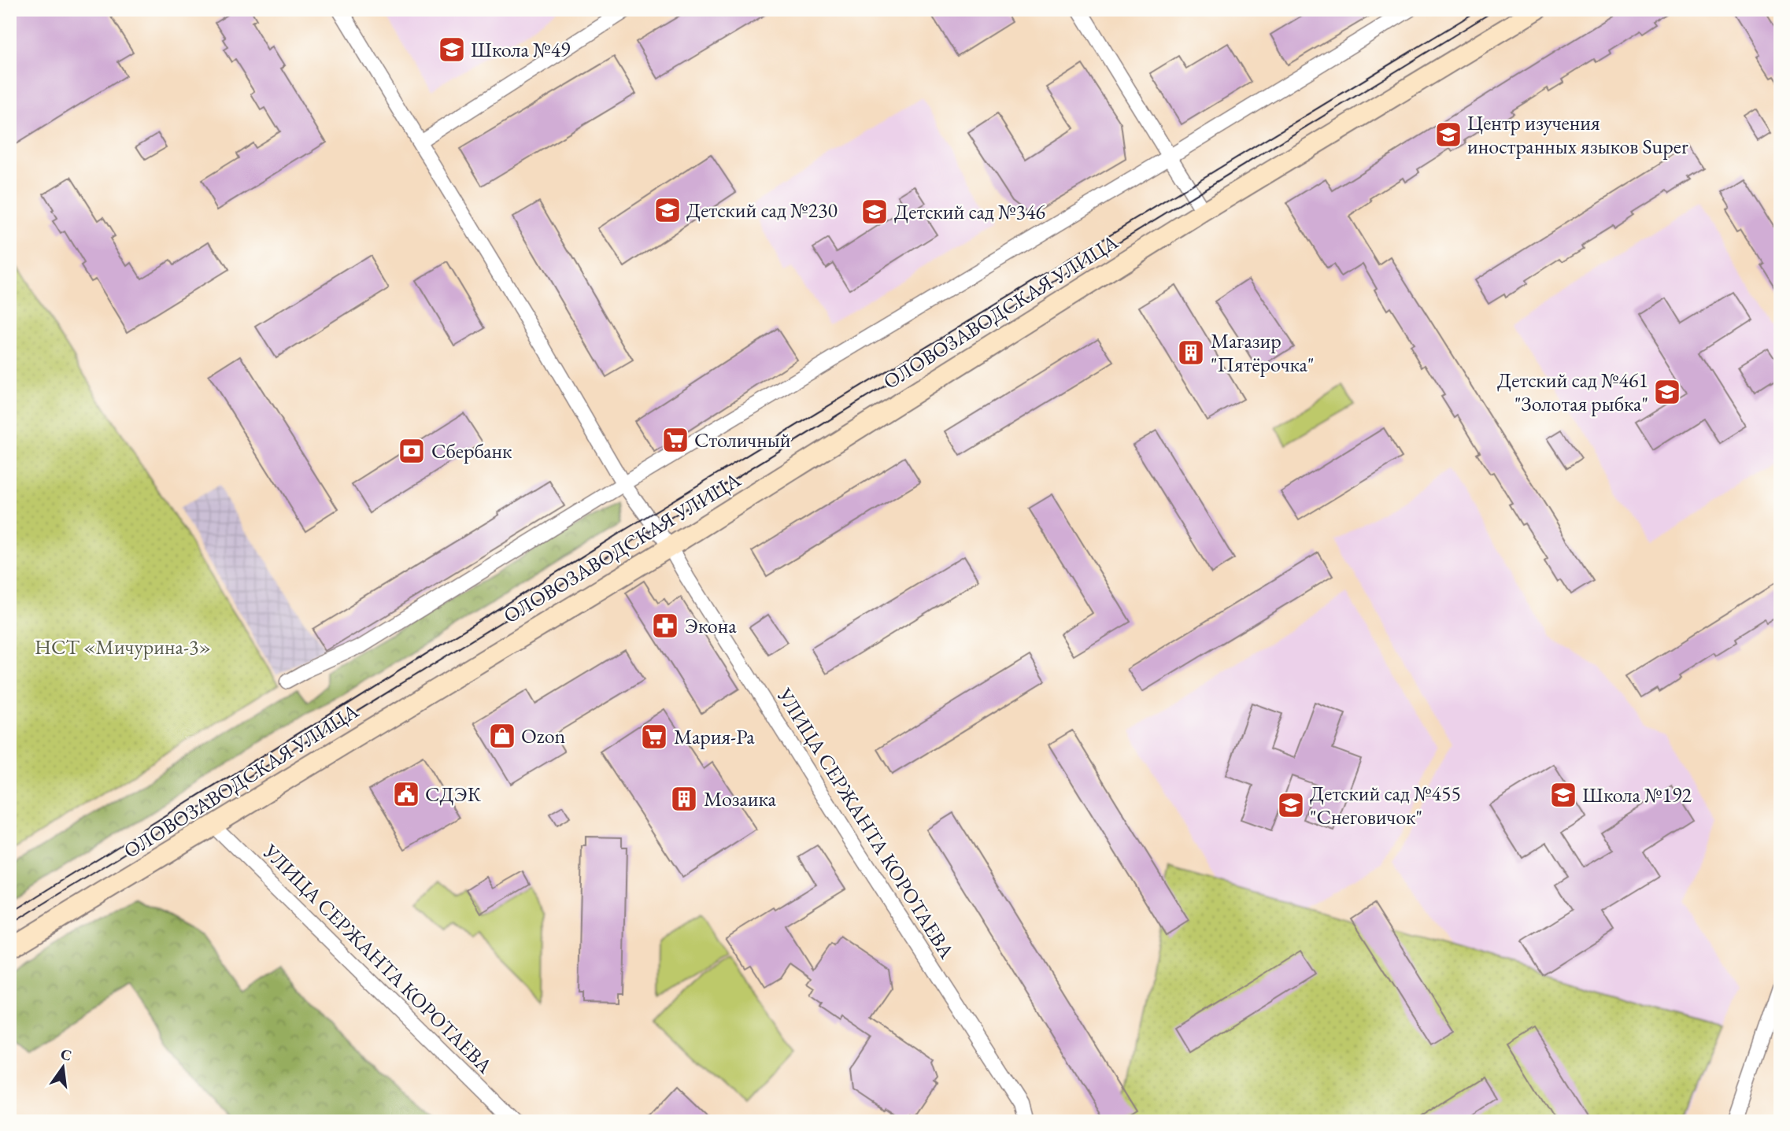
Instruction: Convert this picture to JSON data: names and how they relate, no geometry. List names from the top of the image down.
{
  "streets": {
    "street": ["ОЛОВОЗАВОДСКАЯ УЛИЦА", "УЛИЦА СЕРЖАНТА КОРОТАЕВА"]
  },
  "crossings": [
    ["ОЛОВОЗАВОДСКАЯ УЛИЦА", "УЛИЦА СЕРЖАНТА КОРОТАЕВА"]
  ],
  "parks": ["НСТ «Мичурина-3»"],
  "places": {
    "school or university": [
      "Школа №49",
      "Центр изучения иностранных языков Super",
      "Детский сад №230",
      "Детский сад №346",
      "Детский сад №461 \"Золотая рыбка\"",
      "Школа №192",
      "Детский сад №455 \"Снеговичок\""
    ],
    "building": ["Магазир \"Пятёрочка\"", "Мозаика"],
    "supermarket": ["Столичный", "Мария-Ра"],
    "bank": ["Сбербанк"],
    "pharmacy": ["Экона"],
    "shop": ["Ozon"],
    "public building": ["СДЭК"]
  },
  "north": "top"
}
